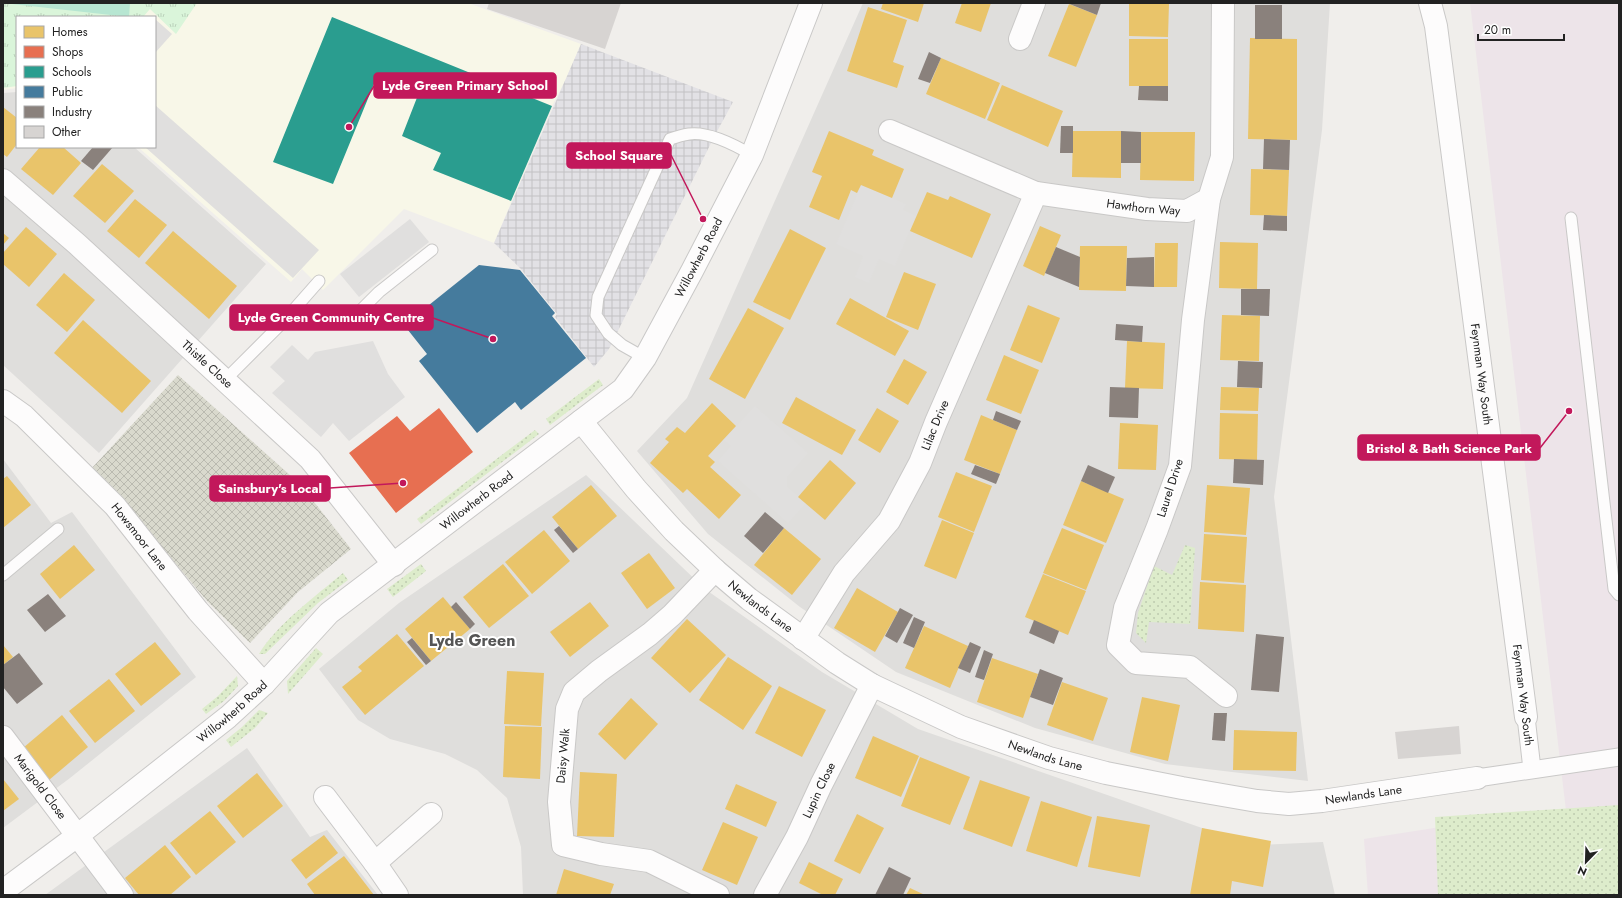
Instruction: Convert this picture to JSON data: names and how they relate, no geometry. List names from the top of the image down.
{
  "streets": {
    "street": [
      "Hawthorn Way",
      "Willowherb Road",
      "Thistle Close",
      "Feynman Way South",
      "Lilac Drive",
      "Laurel Drive",
      "Howsmoor Lane",
      "Newlands Lane",
      "Daisy Walk",
      "Marigold Close",
      "Lupin Close"
    ]
  },
  "crossings": [
    ["Hawthorn Way", "Lilac Drive"],
    ["Hawthorn Way", "Laurel Drive"],
    ["Willowherb Road", "Thistle Close"],
    ["Willowherb Road", "Howsmoor Lane"],
    ["Willowherb Road", "Newlands Lane"],
    ["Willowherb Road", "Marigold Close"],
    ["Feynman Way South", "Newlands Lane"],
    ["Lilac Drive", "Newlands Lane"],
    ["Newlands Lane", "Daisy Walk"],
    ["Newlands Lane", "Lupin Close"]
  ],
  "districts": ["Lyde Green"],
  "places": [
    "Lyde Green Primary School",
    "School Square",
    "Lyde Green Community Centre",
    "Bristol & Bath Science Park",
    "Sainsbury's Local"
  ],
  "legend": [
    "Homes",
    "Shops",
    "Schools",
    "Public",
    "Industry",
    "Other"
  ],
  "scale_bar": "20 m",
  "north": "bottom left"
}
